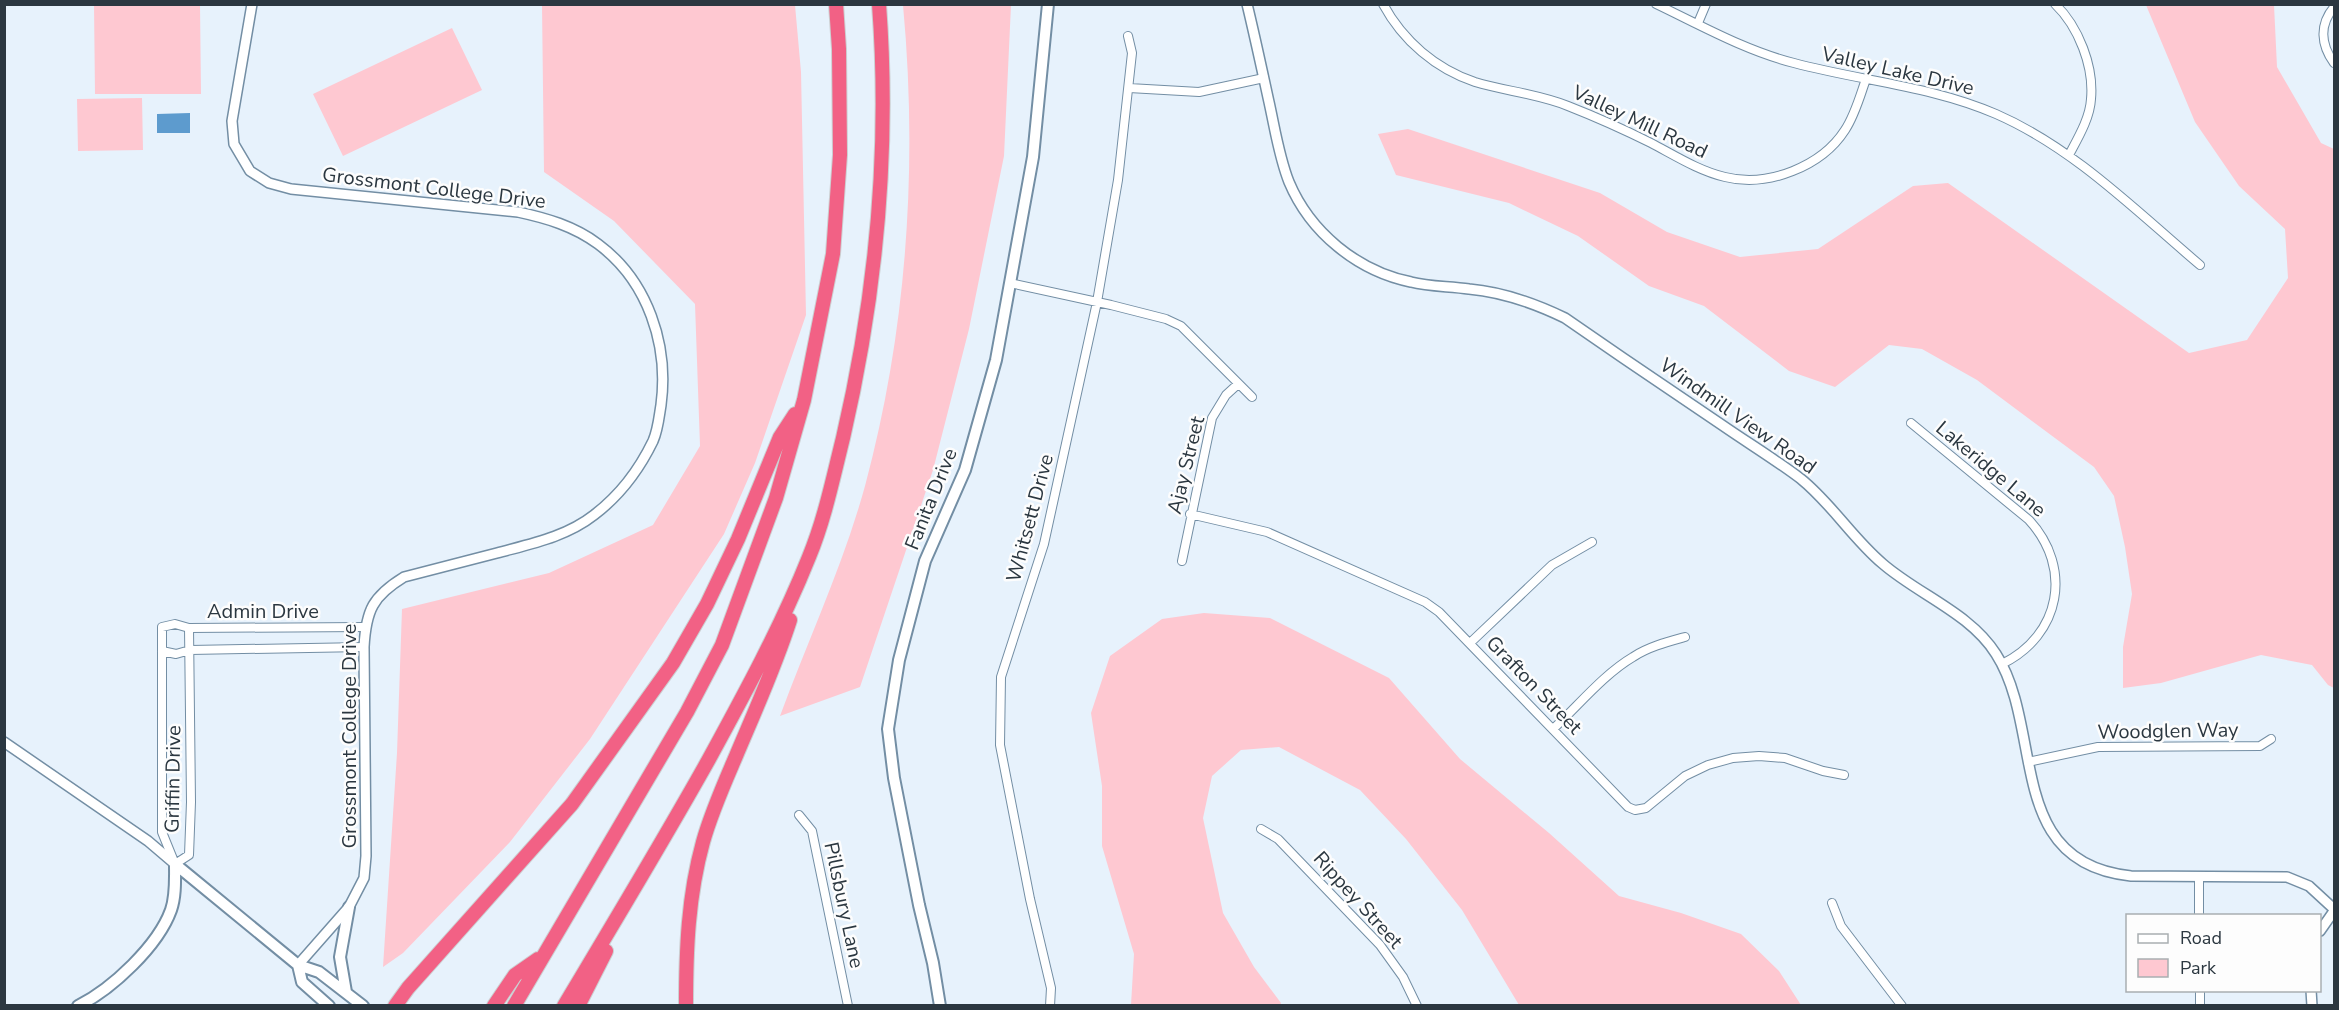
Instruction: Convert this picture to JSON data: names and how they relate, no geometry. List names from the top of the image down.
{
  "streets": {
    "main road": ["Fanita Drive"],
    "street": [
      "Valley Lake Drive",
      "Valley Mill Road",
      "Grossmont College Drive",
      "Windmill View Road",
      "Ajay Street",
      "Lakeridge Lane",
      "Whitsett Drive",
      "Admin Drive",
      "Grafton Street",
      "Woodglen Way",
      "Griffin Drive",
      "Rippey Street",
      "Pillsbury Lane"
    ]
  },
  "crossings": [
    ["Valley Lake Drive", "Valley Mill Road"],
    ["Grossmont College Drive", "Admin Drive"],
    ["Windmill View Road", "Lakeridge Lane"],
    ["Windmill View Road", "Woodglen Way"],
    ["Ajay Street", "Grafton Street"],
    ["Admin Drive", "Griffin Drive"]
  ],
  "legend": ["Road", "Park"]
}
